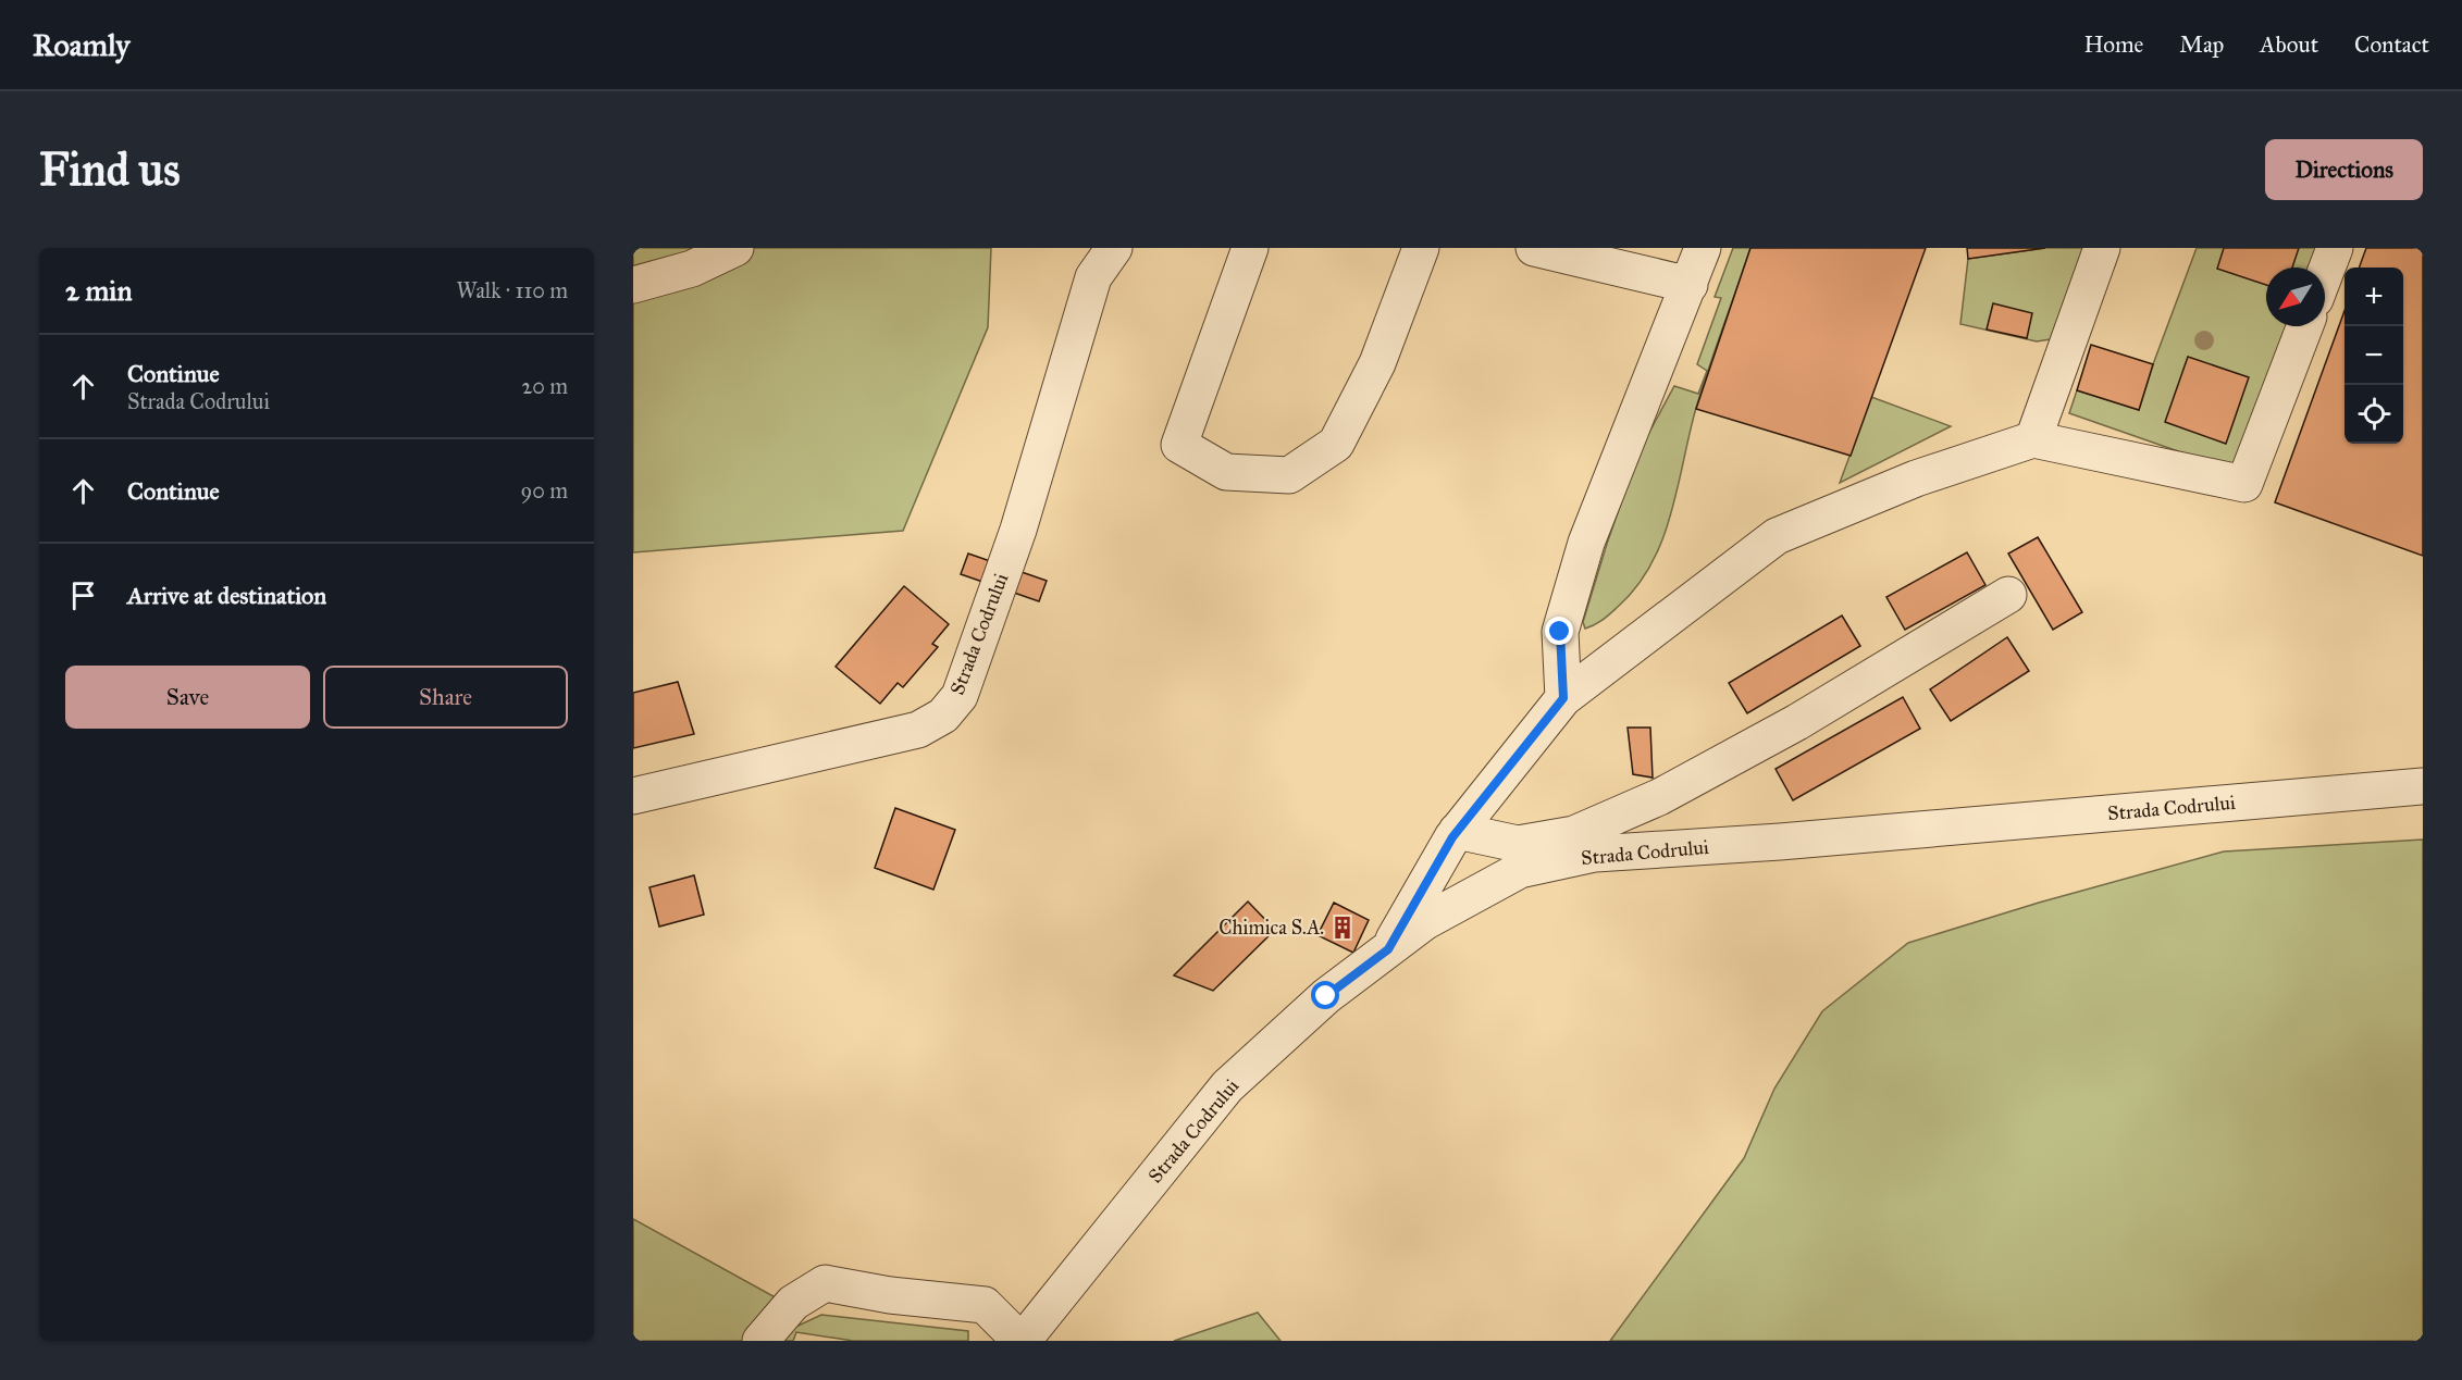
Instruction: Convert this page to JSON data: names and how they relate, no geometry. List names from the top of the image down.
{
  "streets": {
    "street": ["Strada Codrului"]
  },
  "places": {
    "building": ["Chimica S.A."]
  },
  "north": "bottom left",
  "page": {
    "header": "Roamly",
    "nav": [
      "Home",
      "Map",
      "About",
      "Contact"
    ],
    "buttons": [
      "Directions",
      ["Save", "Share"]
    ],
    "title": "Find us",
    "heading": ["2 min", "Walk · 110 m"],
    "map_buttons": ["+", "−"],
    "list": [
      ["Continue", "Strada Codrului", "20 m"],
      ["Continue", "90 m"],
      "Arrive at destination"
    ]
  }
}
